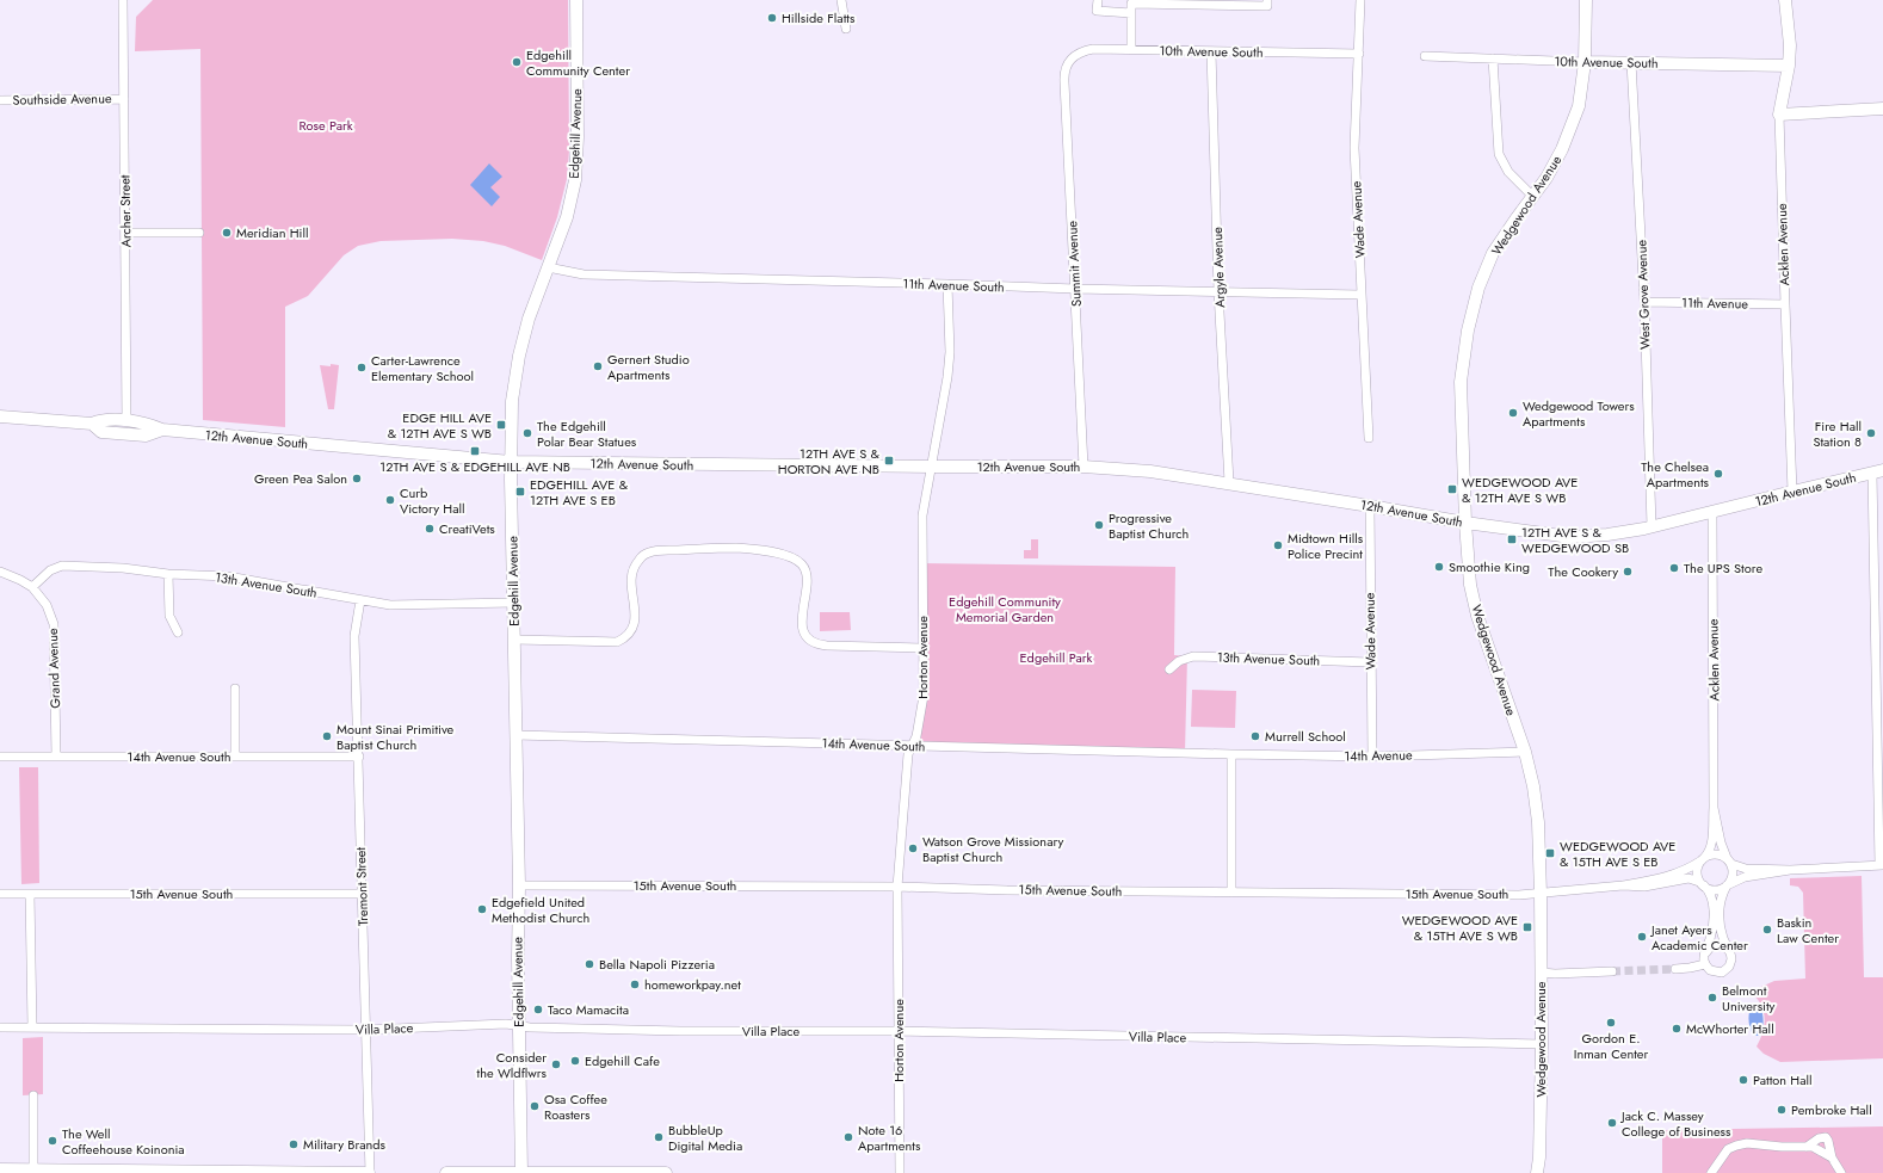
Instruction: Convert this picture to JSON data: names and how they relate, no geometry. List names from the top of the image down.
{
  "streets": {
    "main road": [
      "10th Avenue South",
      "Edgehill Avenue",
      "Wedgewood Avenue",
      "Acklen Avenue",
      "12th Avenue South"
    ],
    "street": [
      "Southside Avenue",
      "Archer Street",
      "Wade Avenue",
      "Summit Avenue",
      "Argyle Avenue",
      "11th Avenue South",
      "West Grove Avenue",
      "11th Avenue",
      "13th Avenue South",
      "Horton Avenue",
      "Grand Avenue",
      "14th Avenue South",
      "14th Avenue",
      "15th Avenue South",
      "Tremont Street",
      "Villa Place"
    ]
  },
  "crossings": [
    ["10th Avenue South", "Wedgewood Avenue"],
    ["10th Avenue South", "Wade Avenue"],
    ["10th Avenue South", "Acklen Avenue"],
    ["10th Avenue South", "Summit Avenue"],
    ["10th Avenue South", "Argyle Avenue"],
    ["10th Avenue South", "West Grove Avenue"],
    ["Southside Avenue", "Archer Street"],
    ["Edgehill Avenue", "11th Avenue South"],
    ["Edgehill Avenue", "12th Avenue South"],
    ["Edgehill Avenue", "13th Avenue South"],
    ["Edgehill Avenue", "14th Avenue South"],
    ["Edgehill Avenue", "15th Avenue South"],
    ["Edgehill Avenue", "Villa Place"],
    ["Wedgewood Avenue", "12th Avenue South"],
    ["Wedgewood Avenue", "14th Avenue"],
    ["Wedgewood Avenue", "15th Avenue South"],
    ["Wedgewood Avenue", "Villa Place"],
    ["Archer Street", "12th Avenue South"],
    ["Wade Avenue", "11th Avenue South"],
    ["Wade Avenue", "12th Avenue South"],
    ["Wade Avenue", "13th Avenue South"],
    ["Wade Avenue", "14th Avenue"],
    ["Acklen Avenue", "11th Avenue"],
    ["Acklen Avenue", "12th Avenue South"],
    ["Acklen Avenue", "15th Avenue South"],
    ["Summit Avenue", "11th Avenue South"],
    ["Summit Avenue", "12th Avenue South"],
    ["Argyle Avenue", "11th Avenue South"],
    ["Argyle Avenue", "12th Avenue South"],
    ["11th Avenue South", "Horton Avenue"],
    ["West Grove Avenue", "11th Avenue"],
    ["West Grove Avenue", "12th Avenue South"],
    ["12th Avenue South", "Horton Avenue"],
    ["13th Avenue South", "Grand Avenue"],
    ["13th Avenue South", "Tremont Street"],
    ["Horton Avenue", "14th Avenue South"],
    ["Horton Avenue", "15th Avenue South"],
    ["Horton Avenue", "Villa Place"],
    ["Grand Avenue", "14th Avenue South"],
    ["14th Avenue South", "14th Avenue"],
    ["14th Avenue South", "Tremont Street"],
    ["15th Avenue South", "Tremont Street"],
    ["Tremont Street", "Villa Place"]
  ],
  "parks": ["Rose Park", "Edgehill Community Memorial Garden", "Edgehill Park"],
  "places": {
    "other": [
      "Hillside Flatts",
      "Edgehill Community Center",
      "Meridian Hill",
      "Gernert Studio Apartments",
      "Carter-Lawrence Elementary School",
      "Wedgewood Towers Apartments",
      "The Edgehill Polar Bear Statues",
      "Fire Hall Station 8",
      "The Chelsea Apartments",
      "Green Pea Salon",
      "Curb Victory Hall",
      "Progressive Baptist Church",
      "CreatiVets",
      "Midtown Hills Police Precint",
      "Smoothie King",
      "The UPS Store",
      "The Cookery",
      "Mount Sinai Primitive Baptist Church",
      "Murrell School",
      "Watson Grove Missionary Baptist Church",
      "Edgefield United Methodist Church",
      "Baskin Law Center",
      "Janet Ayers Academic Center",
      "Bella Napoli Pizzeria",
      "homeworkpay.net",
      "Belmont University",
      "Taco Mamacita",
      "Gordon E. Inman Center",
      "McWhorter Hall",
      "Edgehill Cafe",
      "Consider the Wldflwrs",
      "Patton Hall",
      "Osa Coffee Roasters",
      "Pembroke Hall",
      "Jack C. Massey College of Business",
      "BubbleUp Digital Media",
      "Note 16 Apartments",
      "The Well Coffeehouse Koinonia",
      "Military Brands"
    ],
    "transit": [
      "EDGE HILL AVE & 12TH AVE S WB",
      "12TH AVE S & EDGEHILL AVE NB",
      "12TH AVE S & HORTON AVE NB",
      "WEDGEWOOD AVE & 12TH AVE S WB",
      "EDGEHILL AVE & 12TH AVE S EB",
      "12TH AVE S & WEDGEWOOD SB",
      "WEDGEWOOD AVE & 15TH AVE S EB",
      "WEDGEWOOD AVE & 15TH AVE S WB"
    ]
  }
}
